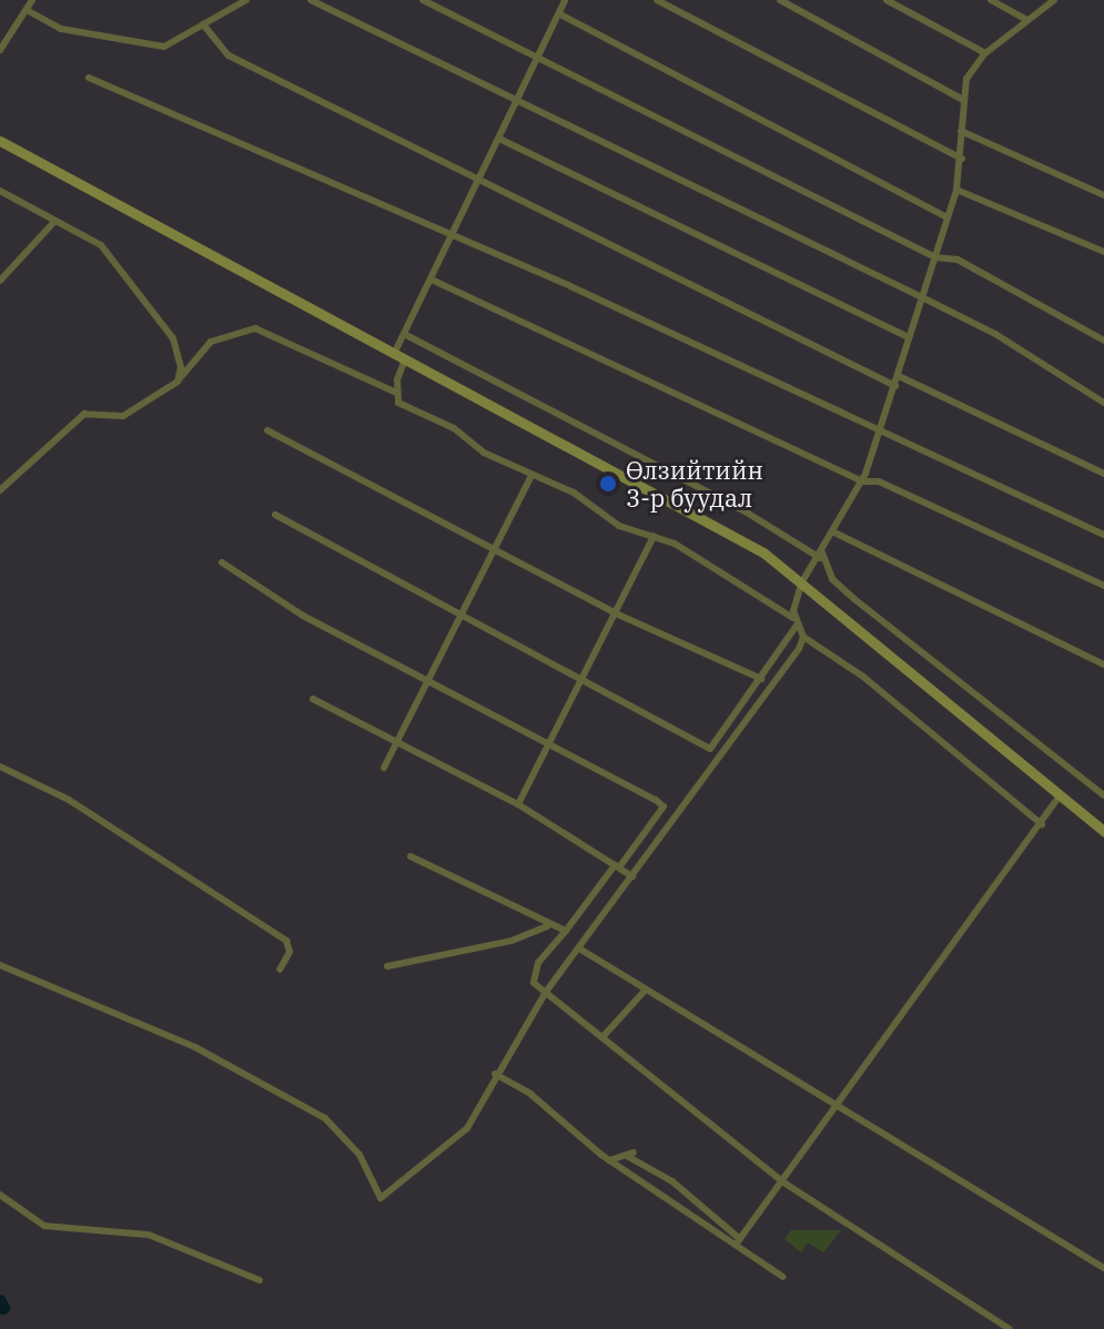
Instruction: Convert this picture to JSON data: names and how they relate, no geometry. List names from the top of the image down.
{
  "places": ["Өлзийтийн 3-р буудал"]
}
